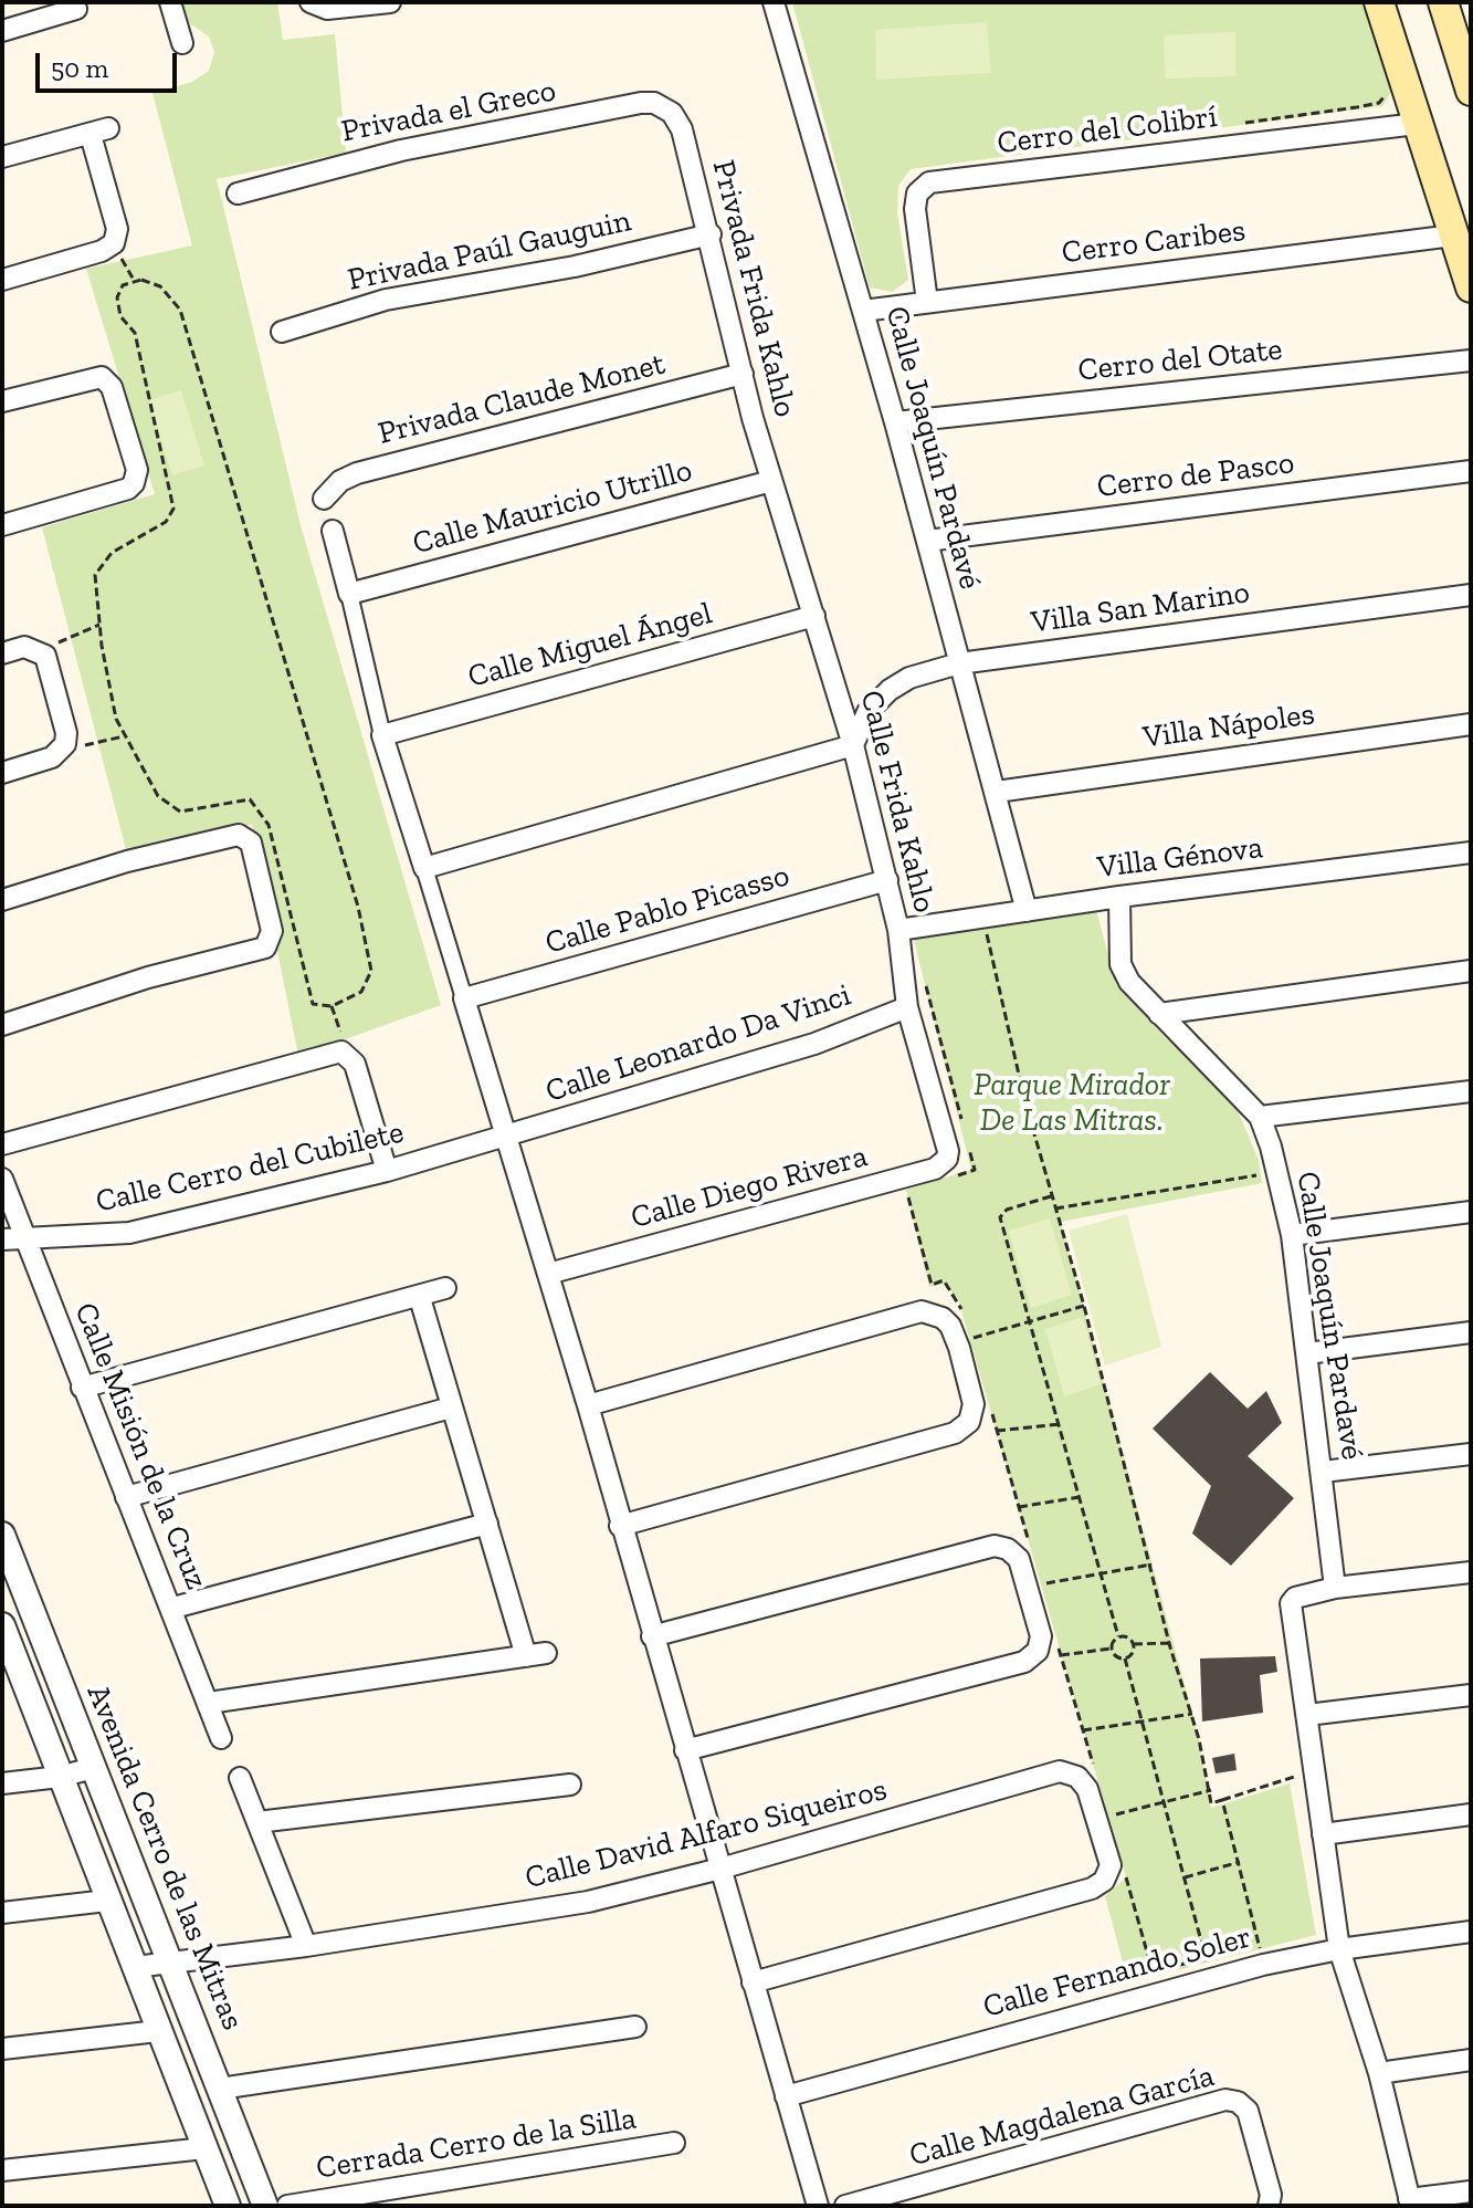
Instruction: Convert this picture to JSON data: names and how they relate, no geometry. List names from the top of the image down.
{
  "streets": {
    "street": [
      "Privada el Greco",
      "Cerro del Colibrí",
      "Cerro Caribes",
      "Privada Paúl Gauguin",
      "Privada Frida Kahlo",
      "Cerro del Otate",
      "Privada Claude Monet",
      "Calle Joaquín Pardavé",
      "Cerro de Pasco",
      "Calle Mauricio Utrillo",
      "Villa San Marino",
      "Calle Miguel Ángel",
      "Villa Nápoles",
      "Calle Frida Kahlo",
      "Villa Génova",
      "Calle Pablo Picasso",
      "Calle Leonardo Da Vinci",
      "Calle Cerro del Cubilete",
      "Calle Diego Rivera",
      "Calle Misión de la Cruz",
      "Calle David Alfaro Siqueiros",
      "Avenida Cerro de las Mitras",
      "Calle Fernando Soler",
      "Calle Magdalena García",
      "Cerrada Cerro de la Silla"
    ]
  },
  "crossings": [
    ["Privada el Greco", "Privada Frida Kahlo"],
    ["Cerro del Colibrí", "Cerro Caribes"],
    ["Cerro Caribes", "Calle Joaquín Pardavé"],
    ["Privada Paúl Gauguin", "Privada Frida Kahlo"],
    ["Privada Frida Kahlo", "Privada Claude Monet"],
    ["Privada Frida Kahlo", "Calle Mauricio Utrillo"],
    ["Privada Frida Kahlo", "Calle Frida Kahlo"],
    ["Cerro del Otate", "Calle Joaquín Pardavé"],
    ["Calle Joaquín Pardavé", "Cerro de Pasco"],
    ["Calle Joaquín Pardavé", "Villa San Marino"],
    ["Calle Joaquín Pardavé", "Villa Nápoles"],
    ["Calle Joaquín Pardavé", "Villa Génova"],
    ["Calle Mauricio Utrillo", "Calle Frida Kahlo"],
    ["Villa San Marino", "Calle Frida Kahlo"],
    ["Calle Miguel Ángel", "Calle Frida Kahlo"],
    ["Calle Frida Kahlo", "Villa Génova"],
    ["Calle Frida Kahlo", "Calle Pablo Picasso"],
    ["Calle Frida Kahlo", "Calle Leonardo Da Vinci"],
    ["Calle Frida Kahlo", "Calle Diego Rivera"],
    ["Calle Leonardo Da Vinci", "Calle Cerro del Cubilete"],
    ["Calle Cerro del Cubilete", "Calle Misión de la Cruz"],
    ["Calle David Alfaro Siqueiros", "Avenida Cerro de las Mitras"]
  ],
  "parks": ["Parque Mirador De Las Mitras."],
  "scale_bar": "50 m"
}
